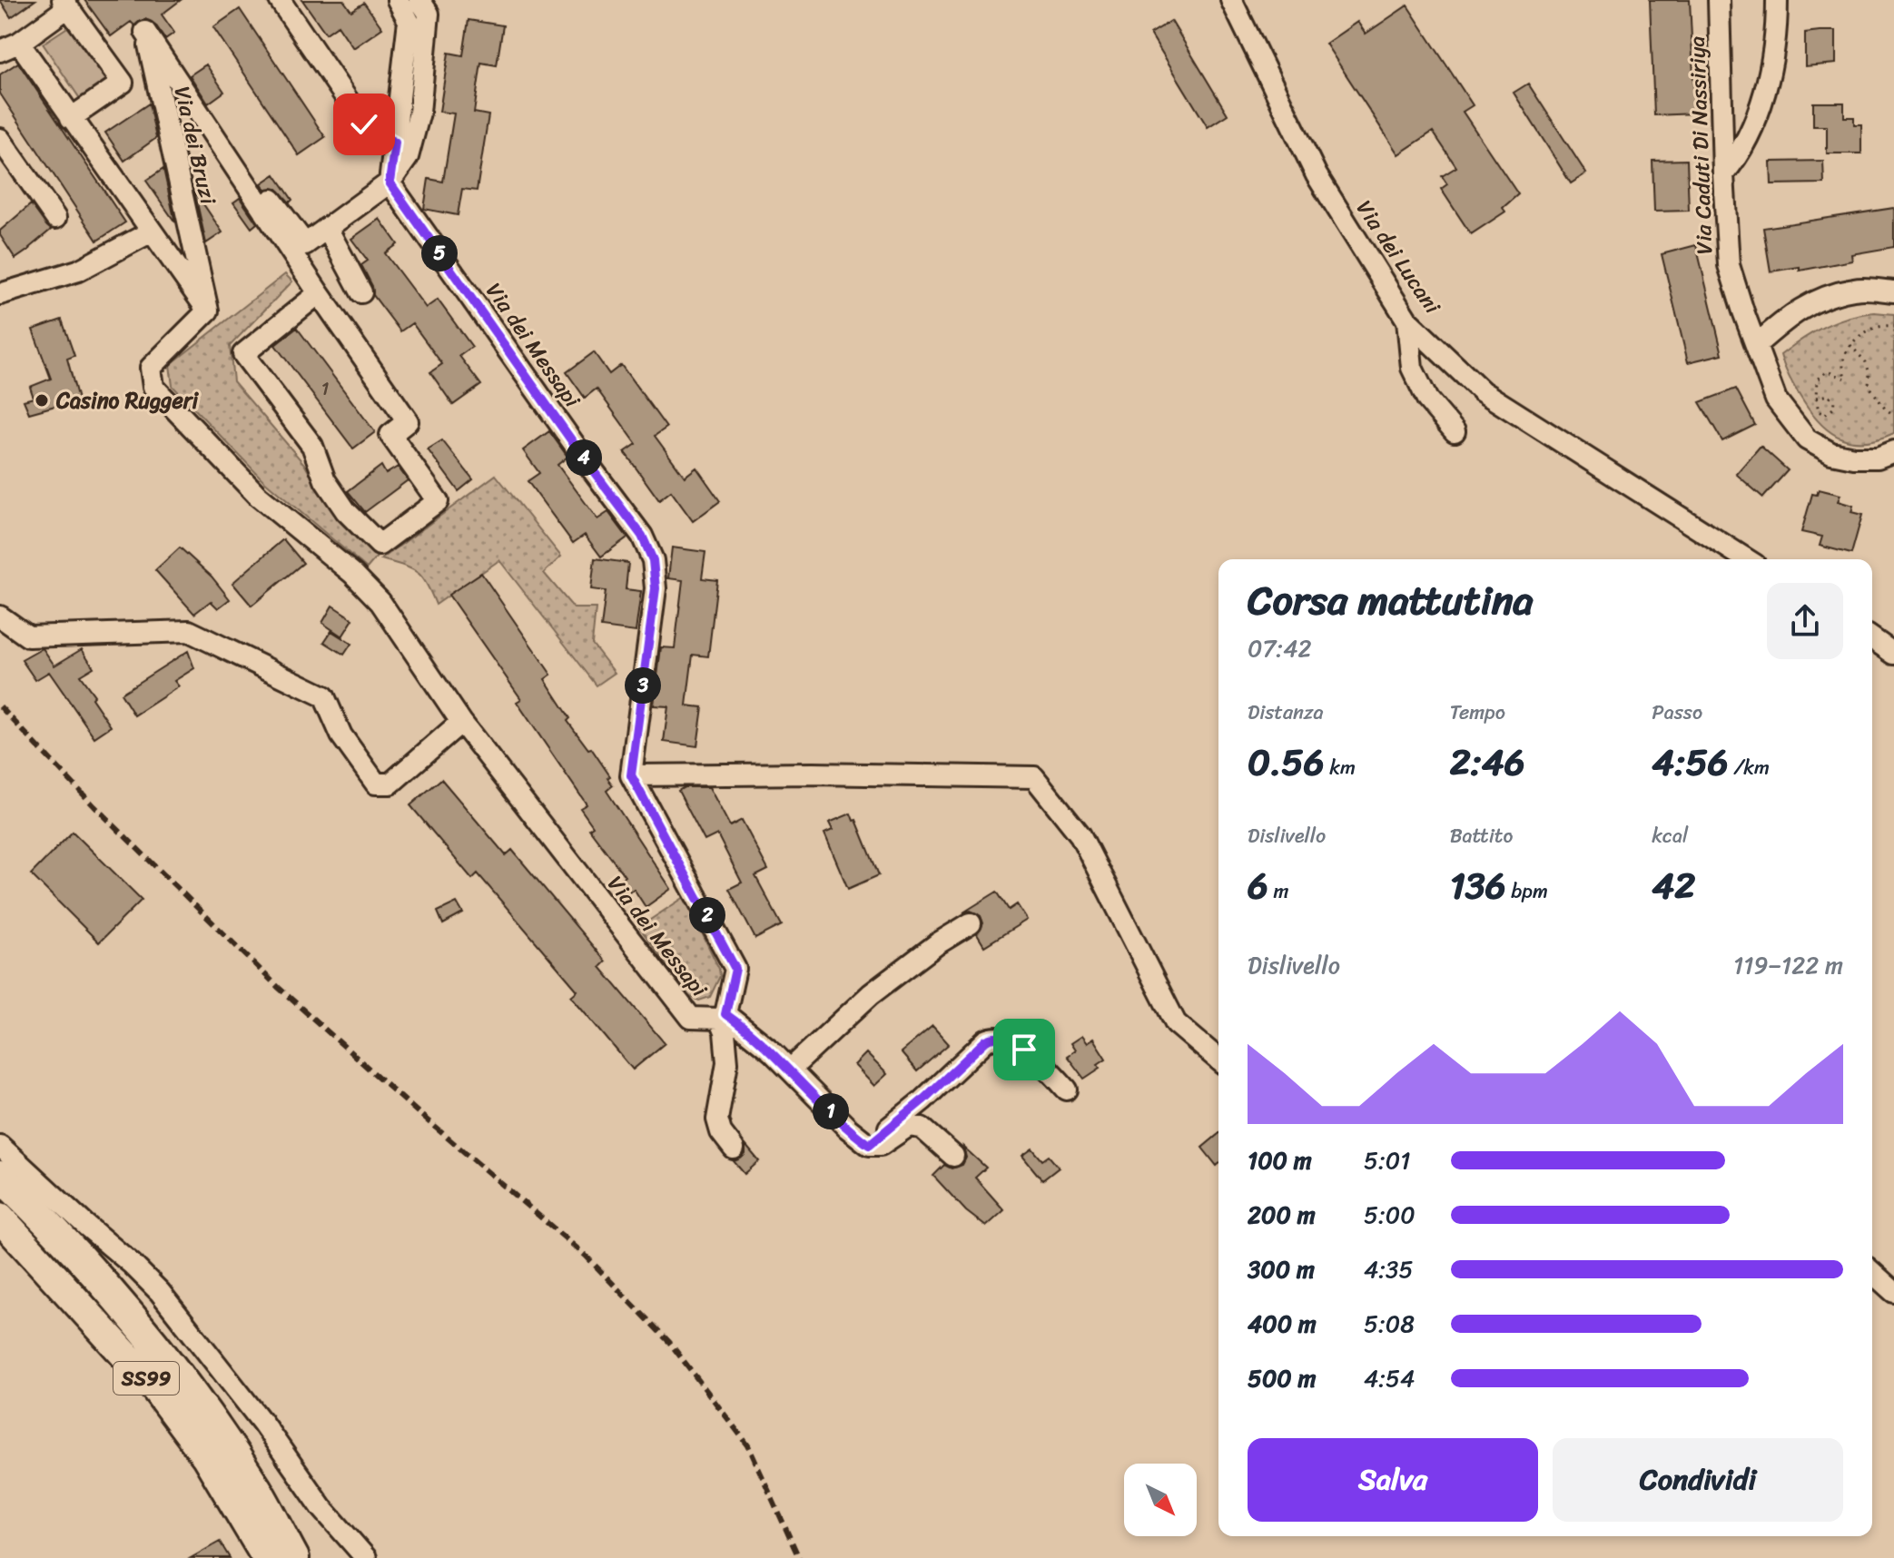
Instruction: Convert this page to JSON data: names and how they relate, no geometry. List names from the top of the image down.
{
  "streets": {
    "highway": ["SS99"],
    "street": [
      "Via dei Bruzi",
      "Via Caduti Di Nassiriya",
      "Via dei Lucani",
      "Via dei Messapi"
    ]
  },
  "crossings": [
    ["Via dei Bruzi", "Via dei Messapi"]
  ],
  "places": ["Casino Ruggeri"],
  "house_numbers": ["1"],
  "north": "bottom right",
  "page": {
    "pins": [
      "5",
      "4",
      "3",
      "2",
      "1"
    ],
    "heading": ["Corsa mattutina", "07:42"],
    "stats": [
      ["Distanza", "0.56 km"],
      ["Tempo", "2:46"],
      ["Passo", "4:56 /km"],
      ["Dislivello", "6 m"],
      ["Battito", "136 bpm"],
      ["kcal", "42"]
    ],
    "chart": ["Dislivello", "119–122 m"],
    "list": [
      {
        "name": "100 m",
        "note": "5:01"
      },
      {
        "name": "200 m",
        "note": "5:00"
      },
      {
        "name": "300 m",
        "note": "4:35"
      },
      {
        "name": "400 m",
        "note": "5:08"
      },
      {
        "name": "500 m",
        "note": "4:54"
      }
    ],
    "buttons": ["Salva", "Condividi"]
  }
}
